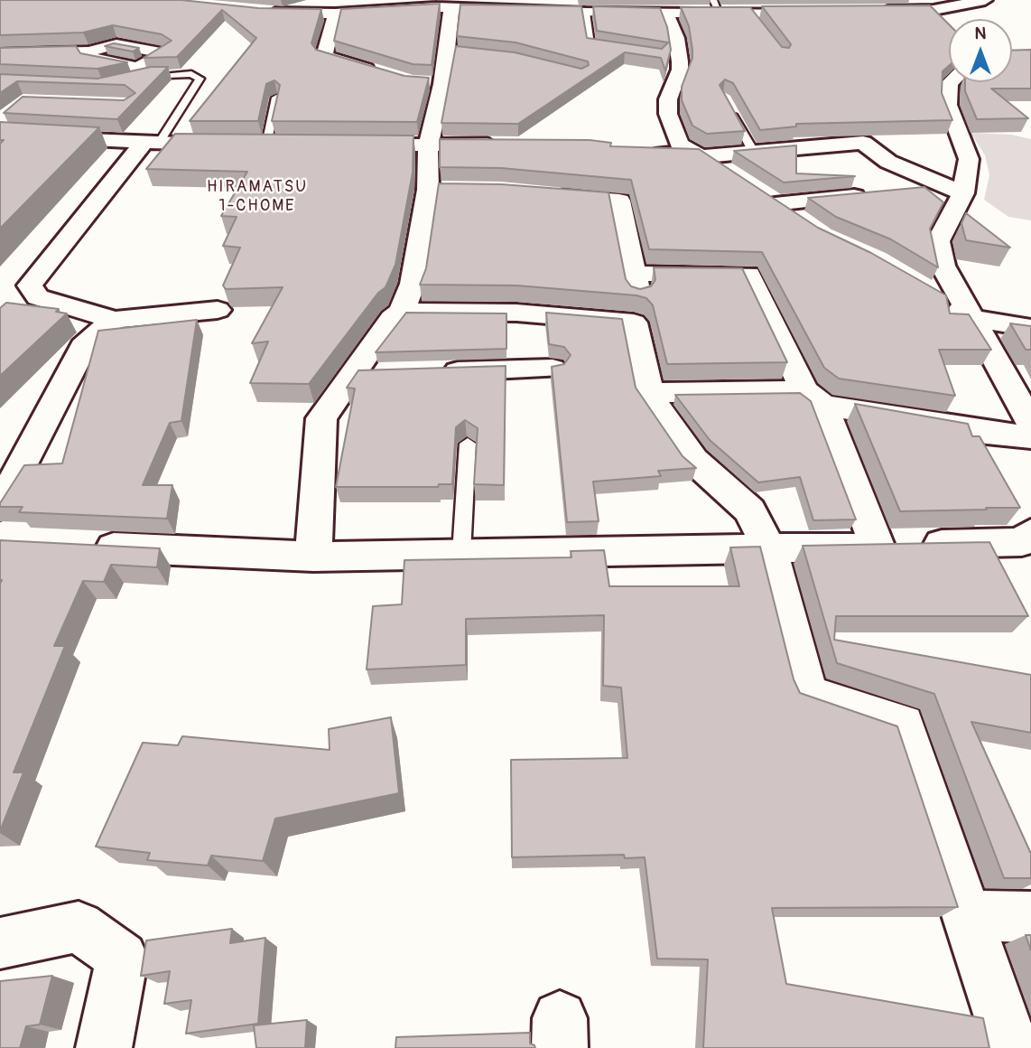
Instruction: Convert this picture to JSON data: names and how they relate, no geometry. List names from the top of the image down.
{
  "districts": ["HIRAMATSU 1-CHOME"],
  "north": "top"
}
